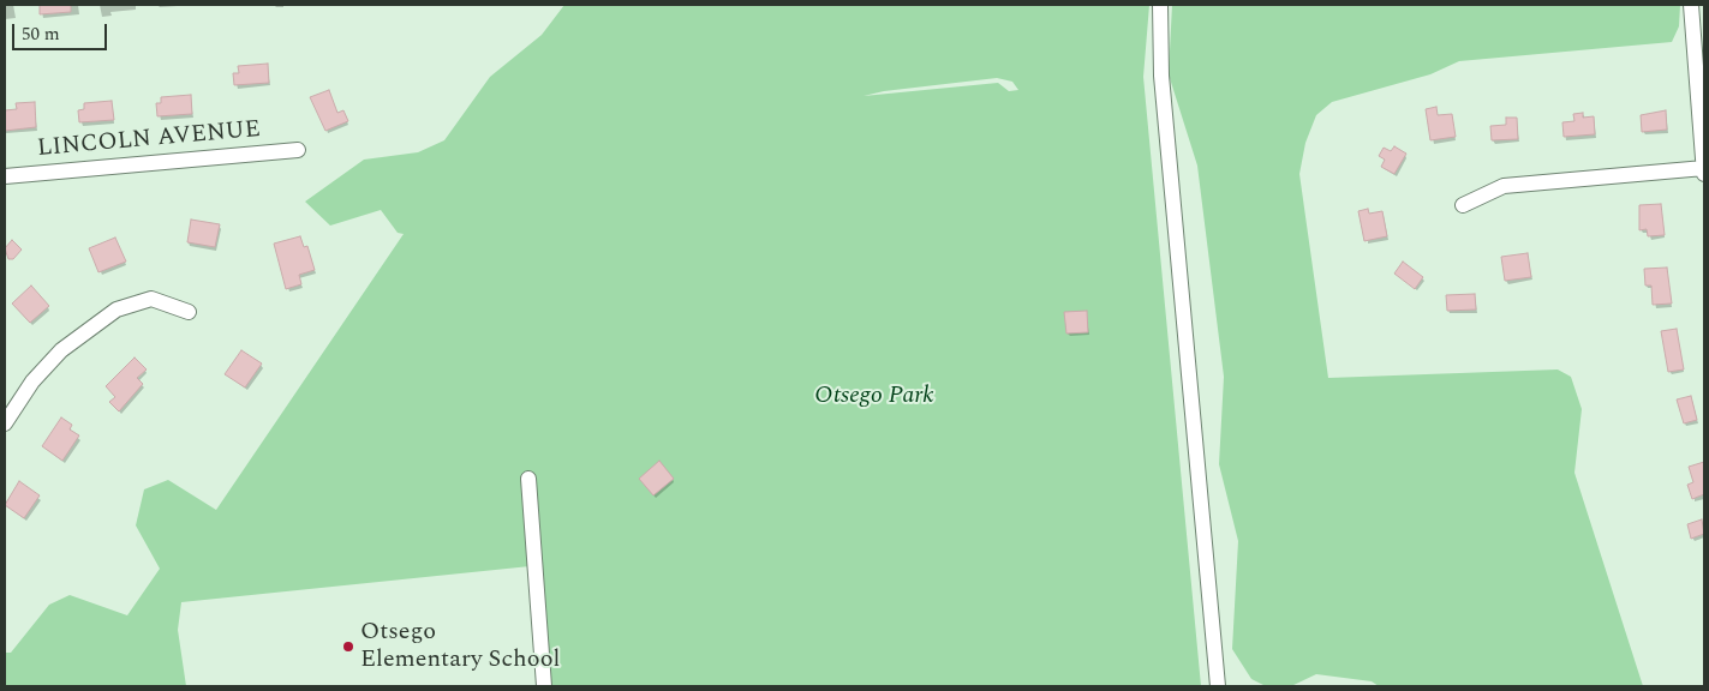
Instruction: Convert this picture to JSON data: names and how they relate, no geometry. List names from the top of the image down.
{
  "streets": {
    "street": ["LINCOLN AVENUE"]
  },
  "parks": ["Otsego Park"],
  "places": ["Otsego Elementary School"],
  "scale_bar": "50 m"
}
